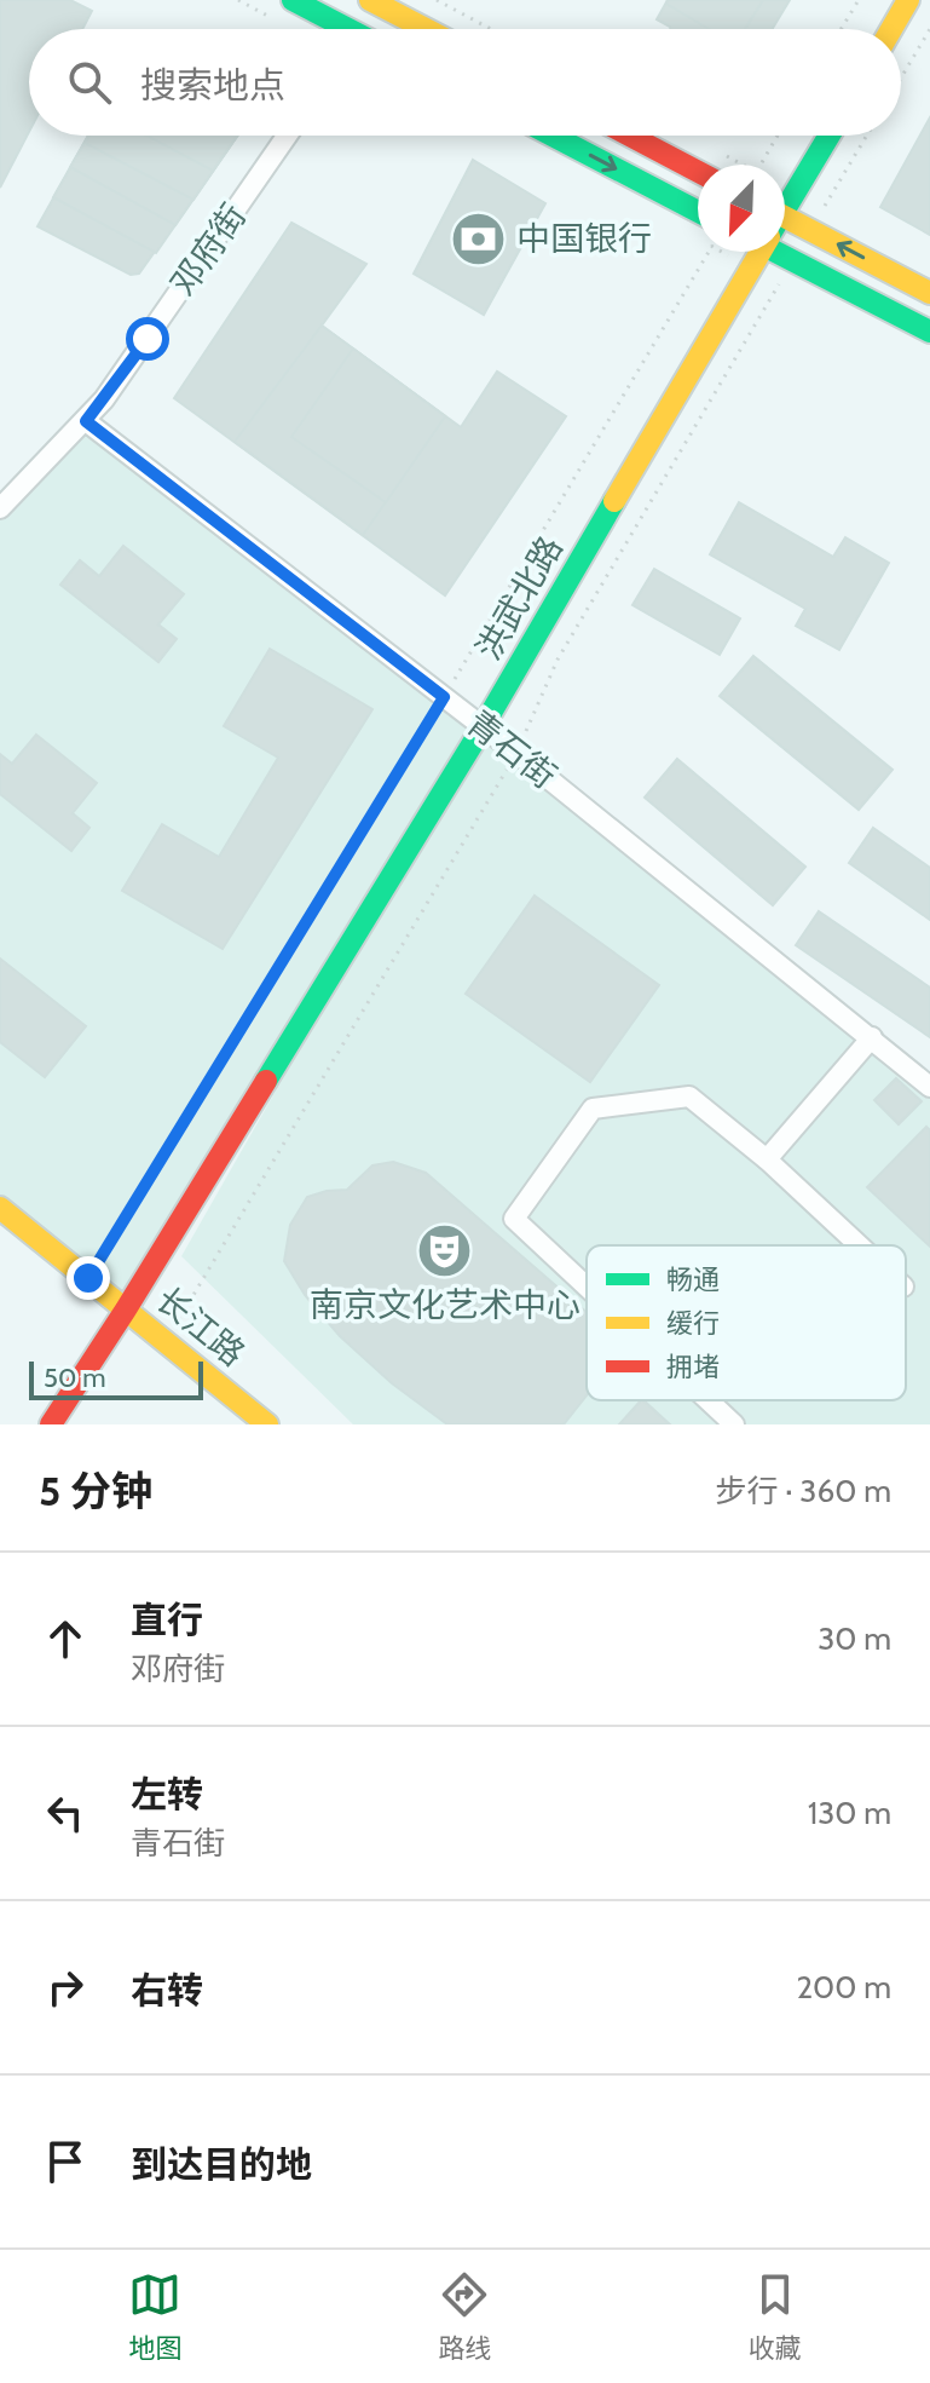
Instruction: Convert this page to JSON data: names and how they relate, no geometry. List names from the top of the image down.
{
  "streets": {
    "main road": ["洪武北路", "长江路"],
    "street": ["邓府街", "青石街"]
  },
  "crossings": [
    ["邓府街", "青石街"],
    ["洪武北路", "青石街"],
    ["洪武北路", "长江路"]
  ],
  "places": {
    "bank": ["中国银行"],
    "theatre": ["南京文化艺术中心"]
  },
  "legend": ["畅通", "缓行", "拥堵"],
  "scale_bar": "50 m",
  "north": "bottom left",
  "page": {
    "search": "搜索地点",
    "scale": "50 m",
    "heading": ["5 分钟", "步行 · 360 m"],
    "list": [
      ["直行", "邓府街", "30 m"],
      ["左转", "青石街", "130 m"],
      ["右转", "200 m"],
      "到达目的地"
    ],
    "nav": ["地图", "路线", "收藏"]
  }
}
